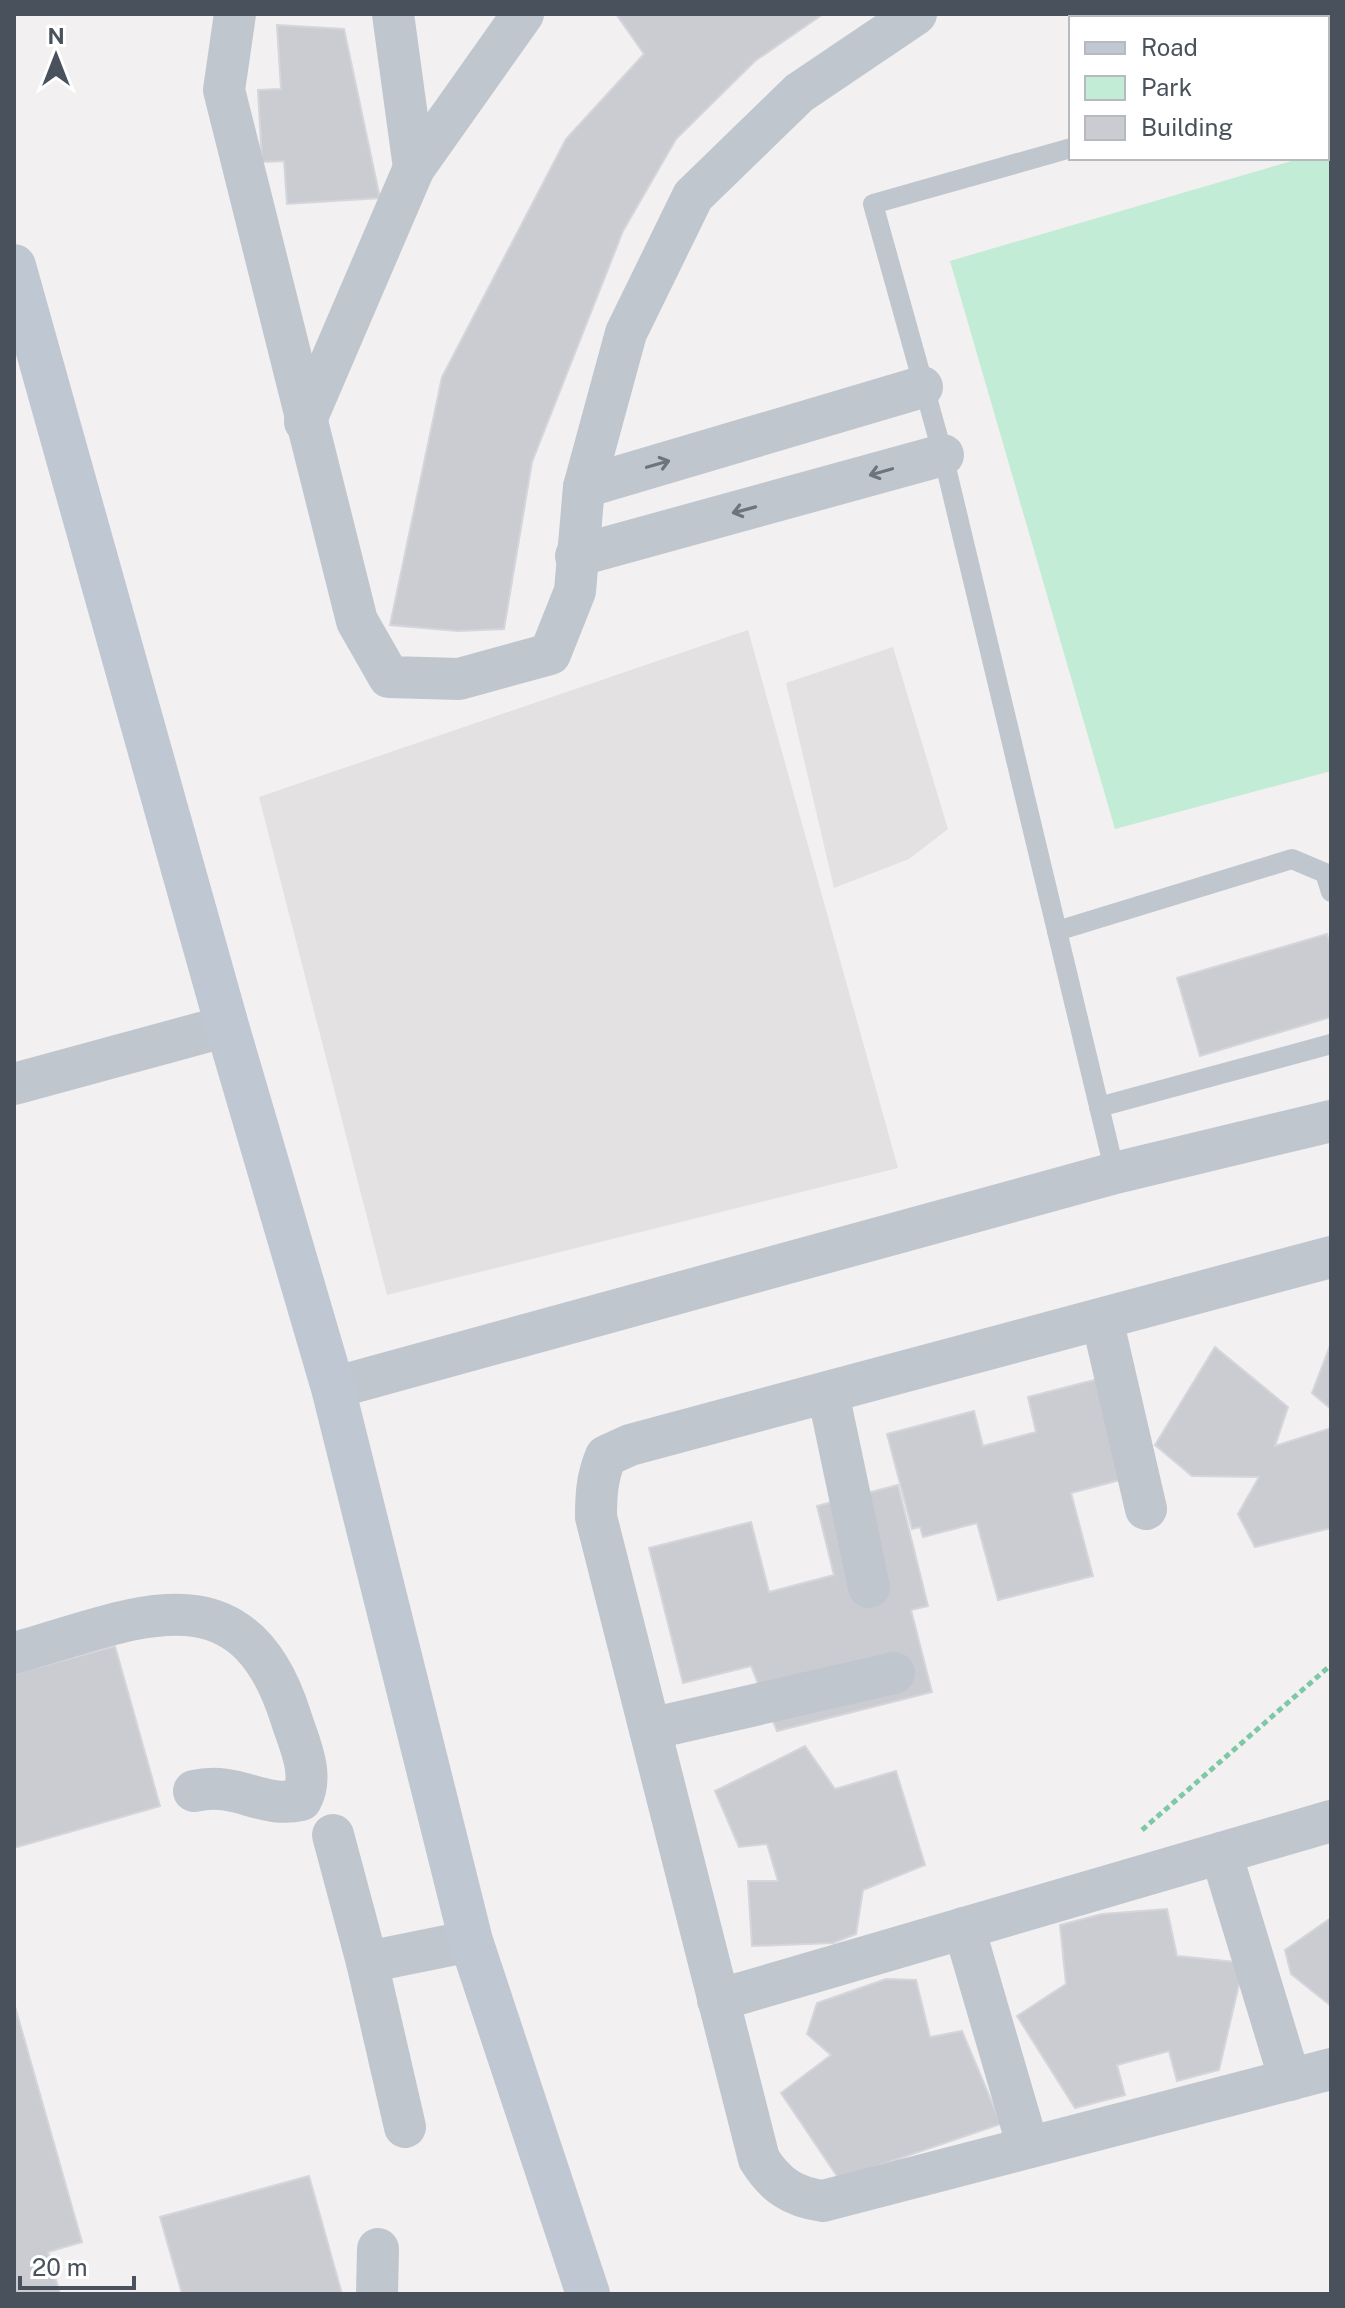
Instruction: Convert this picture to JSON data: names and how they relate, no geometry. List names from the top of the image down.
{
  "legend": ["Road", "Park", "Building"],
  "scale_bar": "20 m",
  "north": "top"
}
